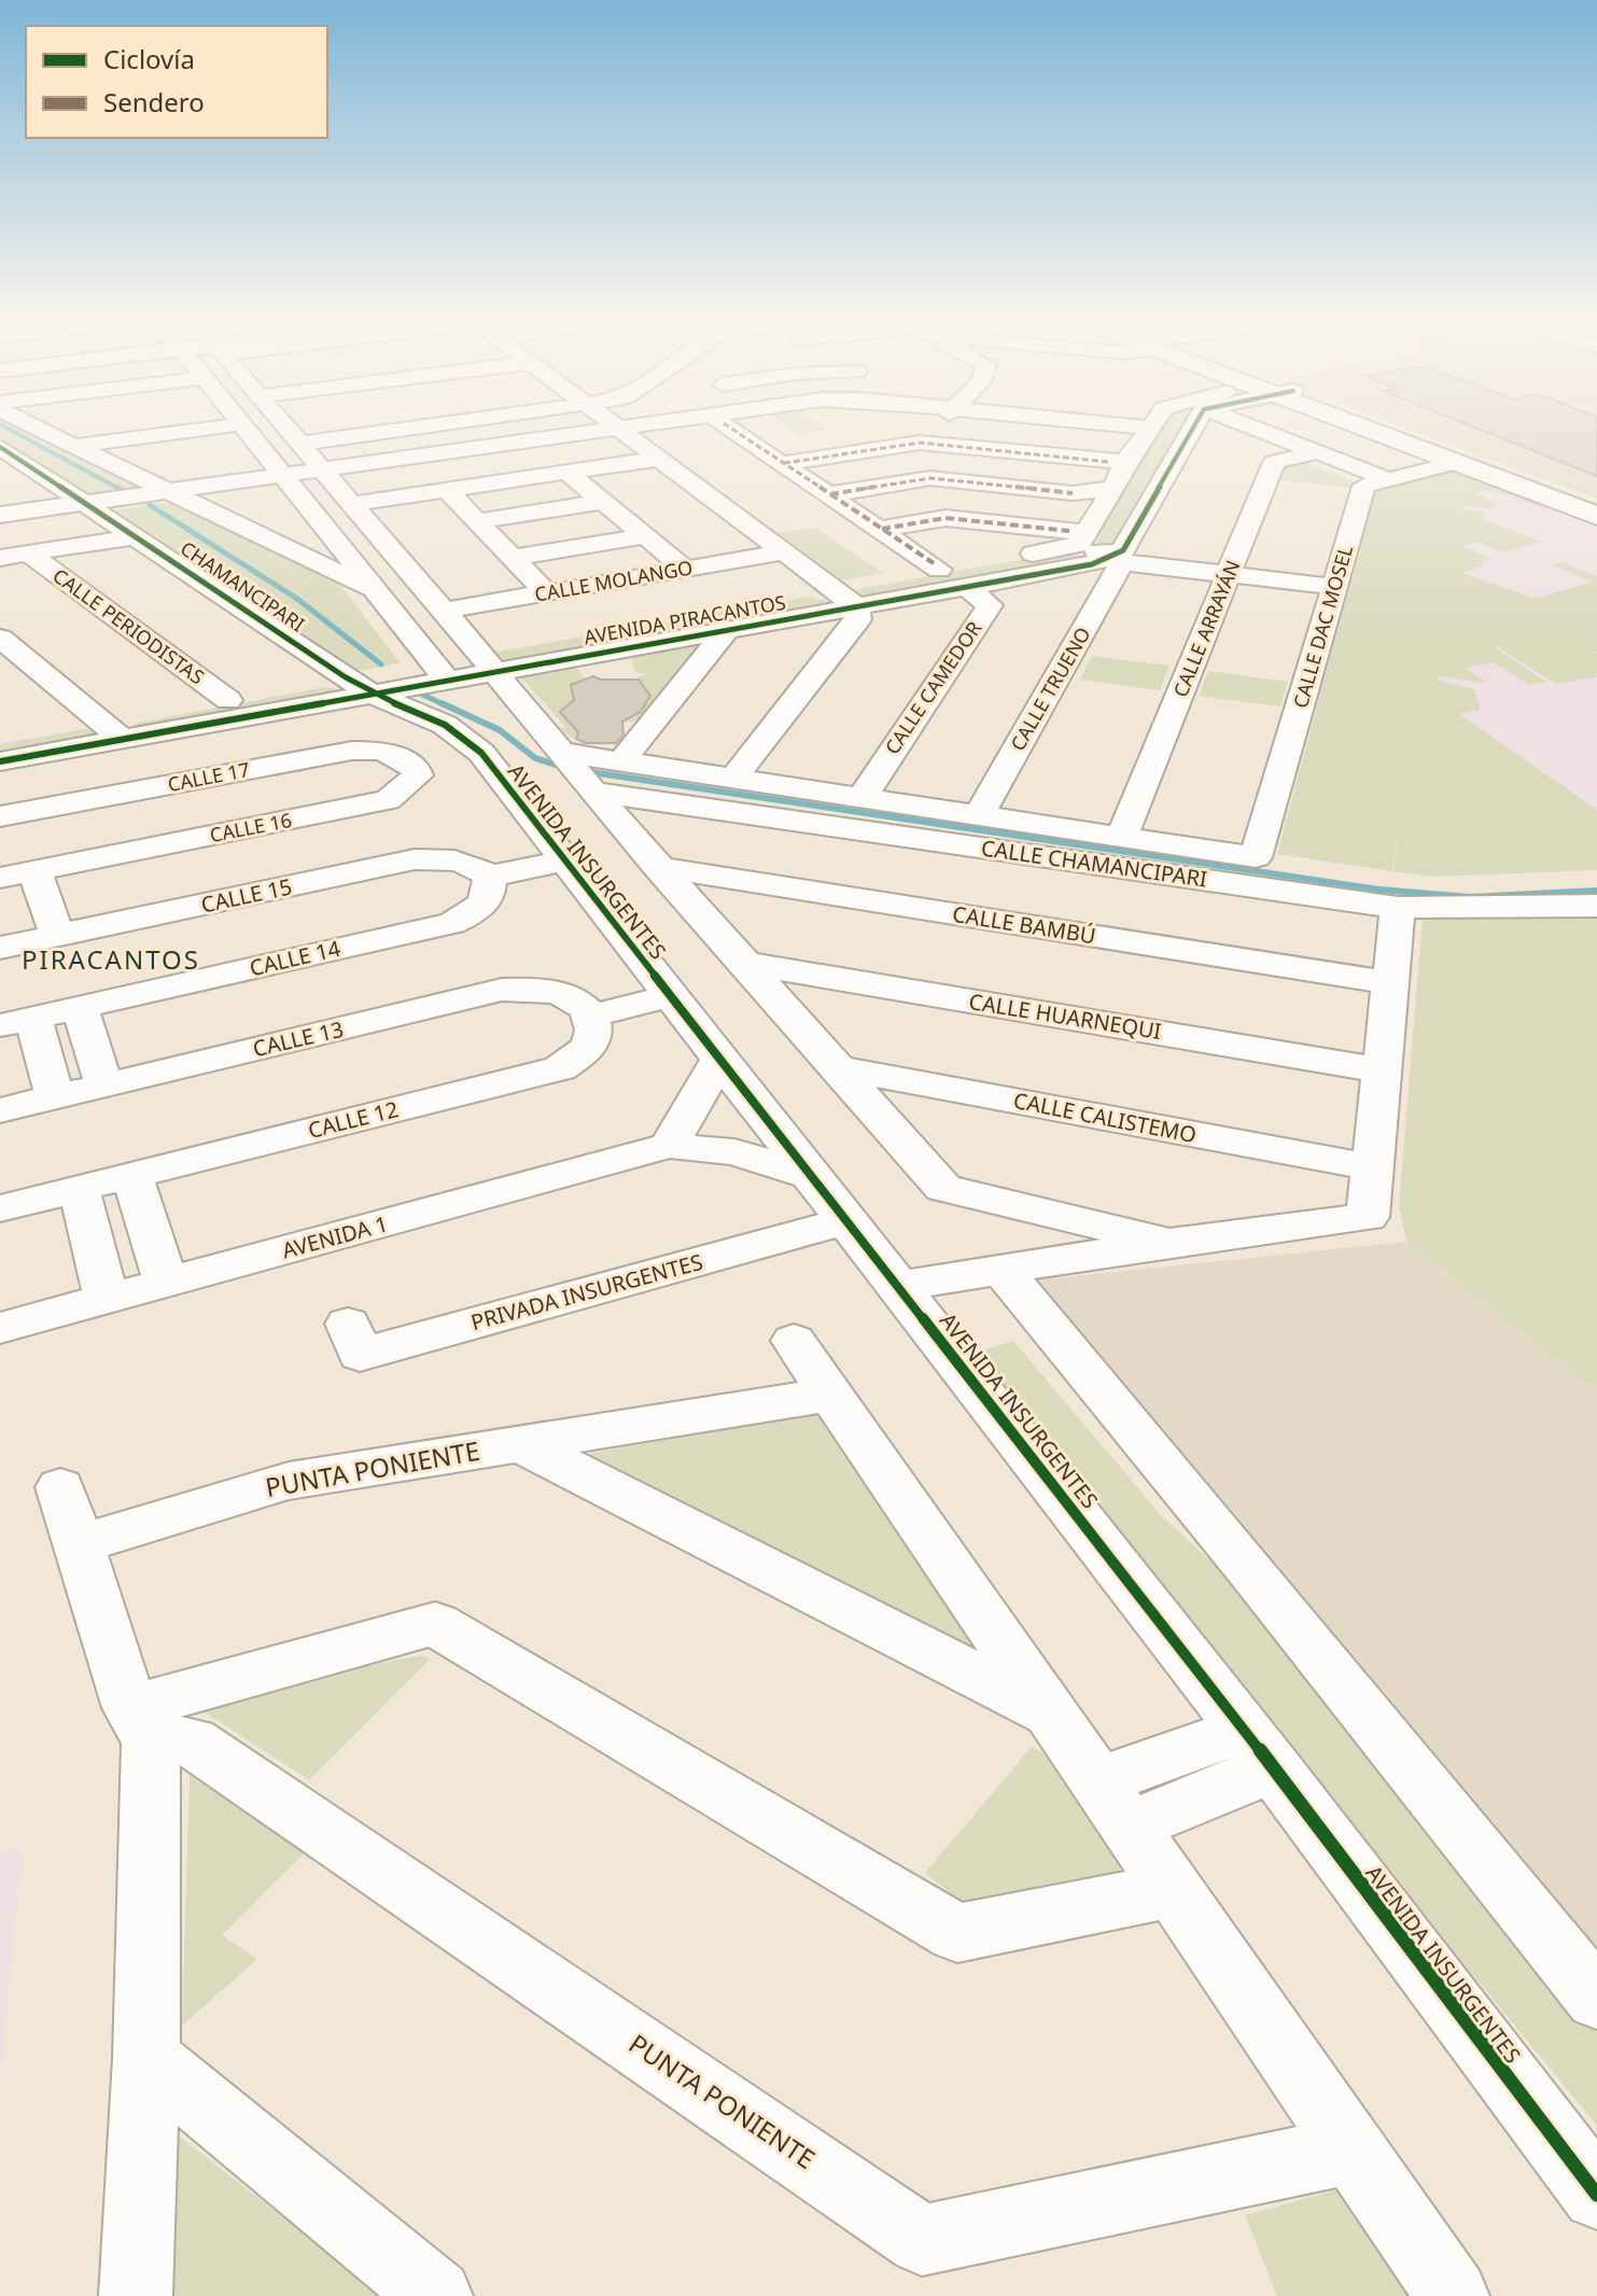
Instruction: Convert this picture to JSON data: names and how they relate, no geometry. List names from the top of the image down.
{
  "streets": {
    "street": [
      "CALLE MOLANGO",
      "CHAMANCIPARI",
      "AVENIDA PIRACANTOS",
      "CALLE PERIODISTAS",
      "CALLE DAC MOSEL",
      "CALLE ARRAYÁN",
      "CALLE CAMEDOR",
      "CALLE TRUENO",
      "CALLE 17",
      "CALLE 16",
      "AVENIDA INSURGENTES",
      "CALLE CHAMANCIPARI",
      "CALLE 15",
      "CALLE BAMBÚ",
      "CALLE 14",
      "CALLE HUARNEQUI",
      "CALLE 13",
      "CALLE CALISTEMO",
      "CALLE 12",
      "AVENIDA 1",
      "PRIVADA INSURGENTES",
      "PUNTA PONIENTE"
    ]
  },
  "crossings": [
    ["CHAMANCIPARI", "AVENIDA PIRACANTOS"],
    ["CHAMANCIPARI", "AVENIDA INSURGENTES"],
    ["AVENIDA PIRACANTOS", "CALLE PERIODISTAS"],
    ["AVENIDA PIRACANTOS", "CALLE CAMEDOR"],
    ["AVENIDA PIRACANTOS", "CALLE TRUENO"],
    ["AVENIDA PIRACANTOS", "AVENIDA INSURGENTES"],
    ["CALLE DAC MOSEL", "CALLE CHAMANCIPARI"],
    ["CALLE ARRAYÁN", "CALLE CHAMANCIPARI"],
    ["CALLE CAMEDOR", "CALLE CHAMANCIPARI"],
    ["CALLE TRUENO", "CALLE CHAMANCIPARI"],
    ["CALLE 17", "CALLE 16"],
    ["AVENIDA INSURGENTES", "CALLE CALISTEMO"],
    ["AVENIDA INSURGENTES", "AVENIDA 1"],
    ["AVENIDA INSURGENTES", "PRIVADA INSURGENTES"],
    ["CALLE 15", "CALLE 14"],
    ["CALLE 13", "CALLE 12"]
  ],
  "districts": ["PIRACANTOS"],
  "legend": ["Ciclovía", "Sendero"]
}
